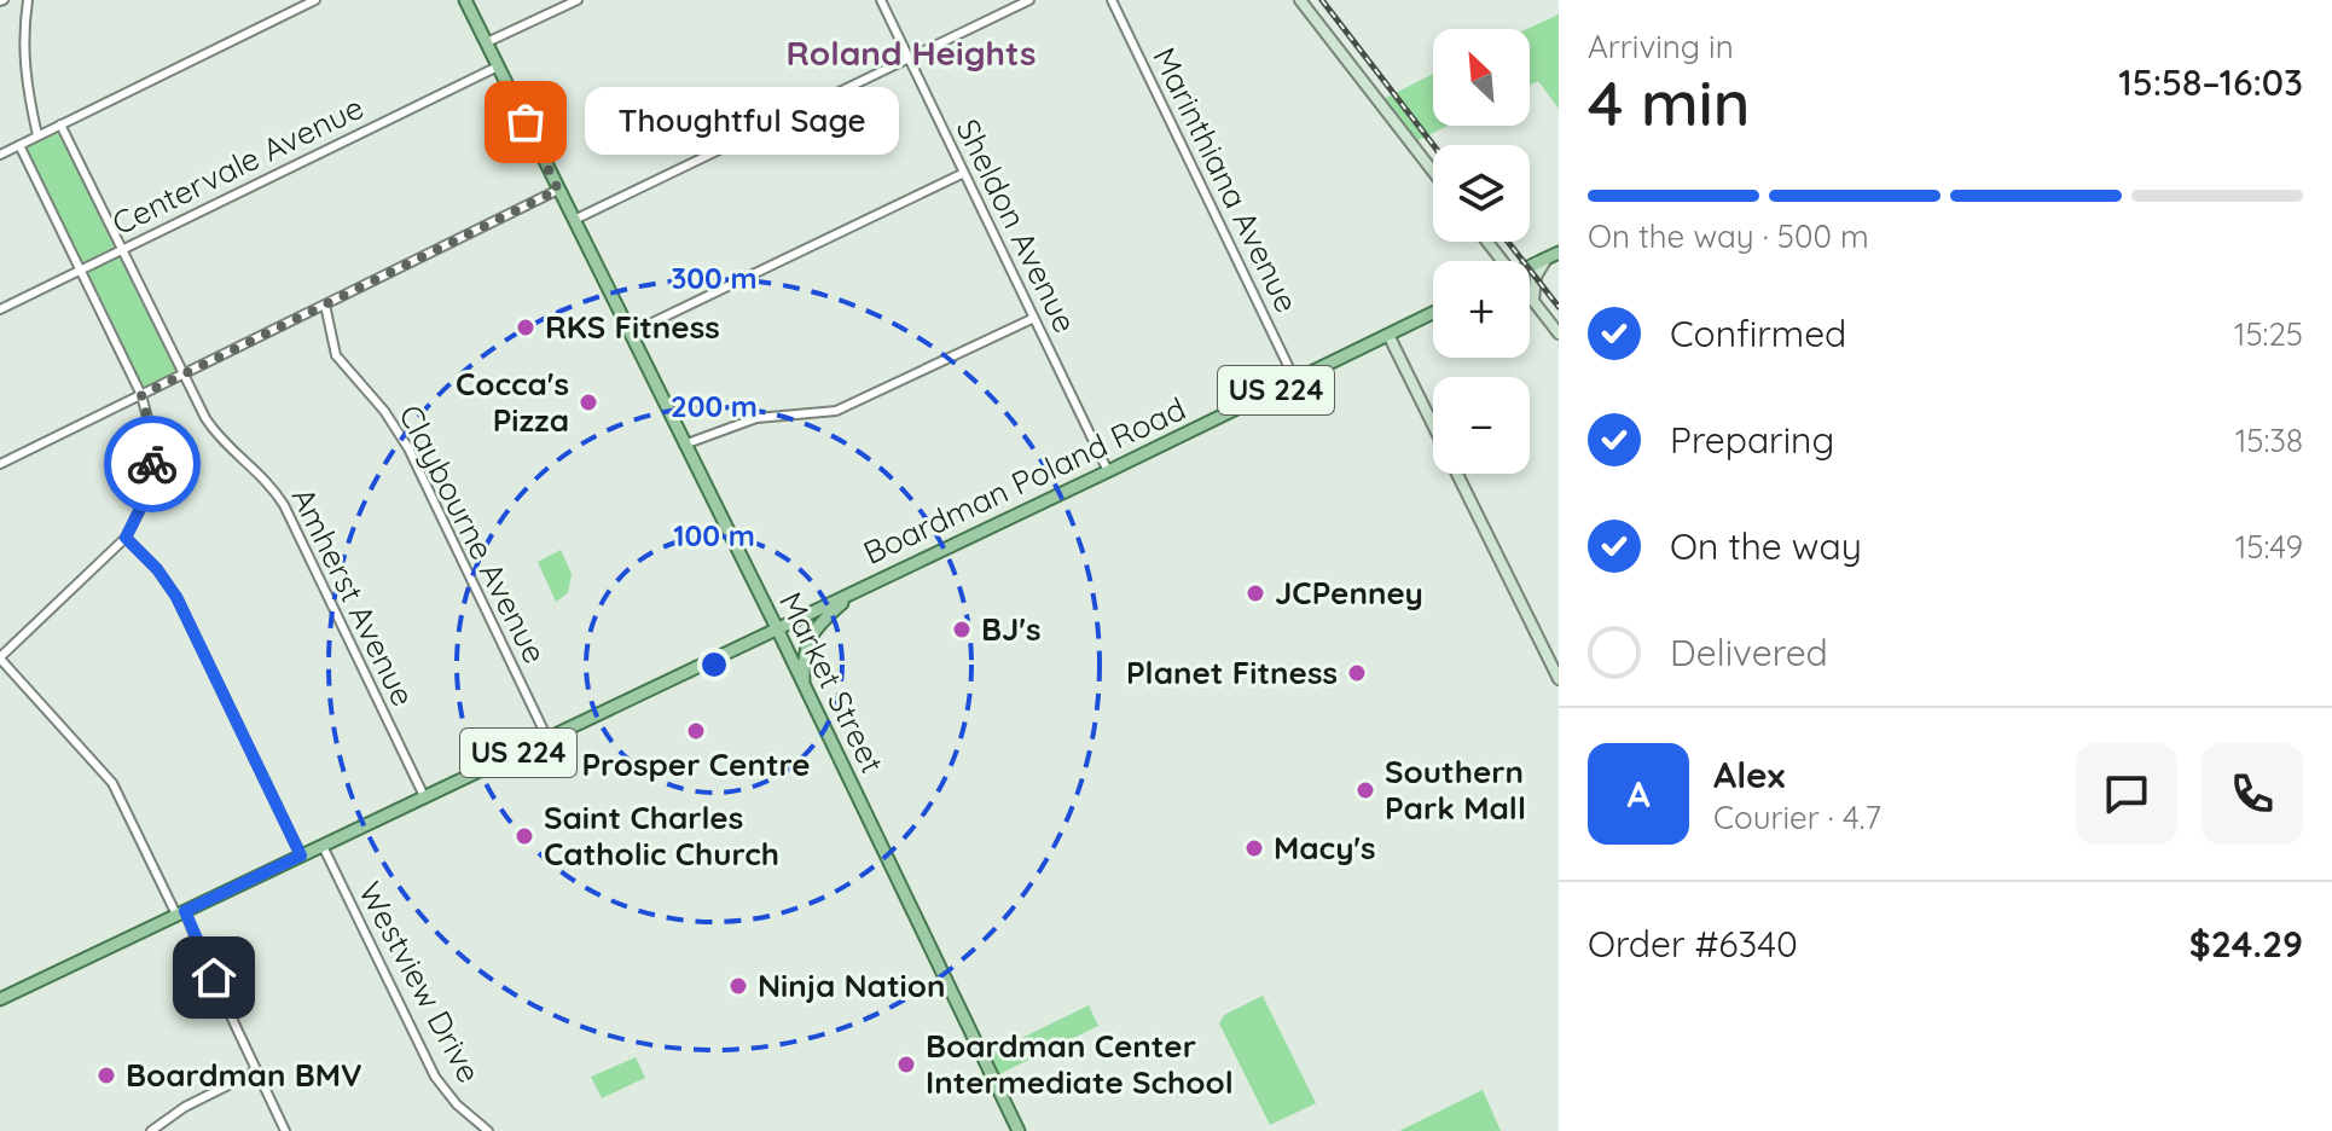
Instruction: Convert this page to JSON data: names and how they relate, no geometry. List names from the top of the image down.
{
  "streets": {
    "main road": ["US 224", "Boardman Poland Road", "Market Street"],
    "street": [
      "Centervale Avenue",
      "Marinthiana Avenue",
      "Sheldon Avenue",
      "Claybourne Avenue",
      "Amherst Avenue",
      "Westview Drive"
    ]
  },
  "crossings": [
    ["Centervale Avenue", "Amherst Avenue"],
    ["Centervale Avenue", "Market Street"],
    ["Marinthiana Avenue", "Boardman Poland Road"],
    ["Sheldon Avenue", "Boardman Poland Road"],
    ["US 224", "Boardman Poland Road"],
    ["US 224", "Claybourne Avenue"],
    ["US 224", "Amherst Avenue"],
    ["US 224", "Market Street"],
    ["US 224", "Westview Drive"],
    ["Boardman Poland Road", "Market Street"]
  ],
  "districts": ["Roland Heights"],
  "places": [
    "Thoughtful Sage",
    "RKS Fitness",
    "Cocca's Pizza",
    "JCPenney",
    "BJ's",
    "Planet Fitness",
    "Prosper Centre",
    "Southern Park Mall",
    "Saint Charles Catholic Church",
    "Macy's",
    "Ninja Nation",
    "Boardman Center Intermediate School",
    "Boardman BMV"
  ],
  "north": "top left",
  "page": {
    "heading": ["4 min", "Arriving in", "15:58–16:03"],
    "panel": [
      "Alex",
      "Courier · 4.7",
      "Order #6340",
      "$24.29"
    ],
    "map_buttons": ["+", "−"],
    "bubble": "Thoughtful Sage",
    "bar": "On the way · 500 m",
    "list": [
      ["Confirmed", "15:25"],
      ["Preparing", "15:38"],
      ["On the way", "15:49"],
      "Delivered"
    ],
    "round": "A"
  },
  "rings": ["300 m", "200 m", "100 m"]
}
